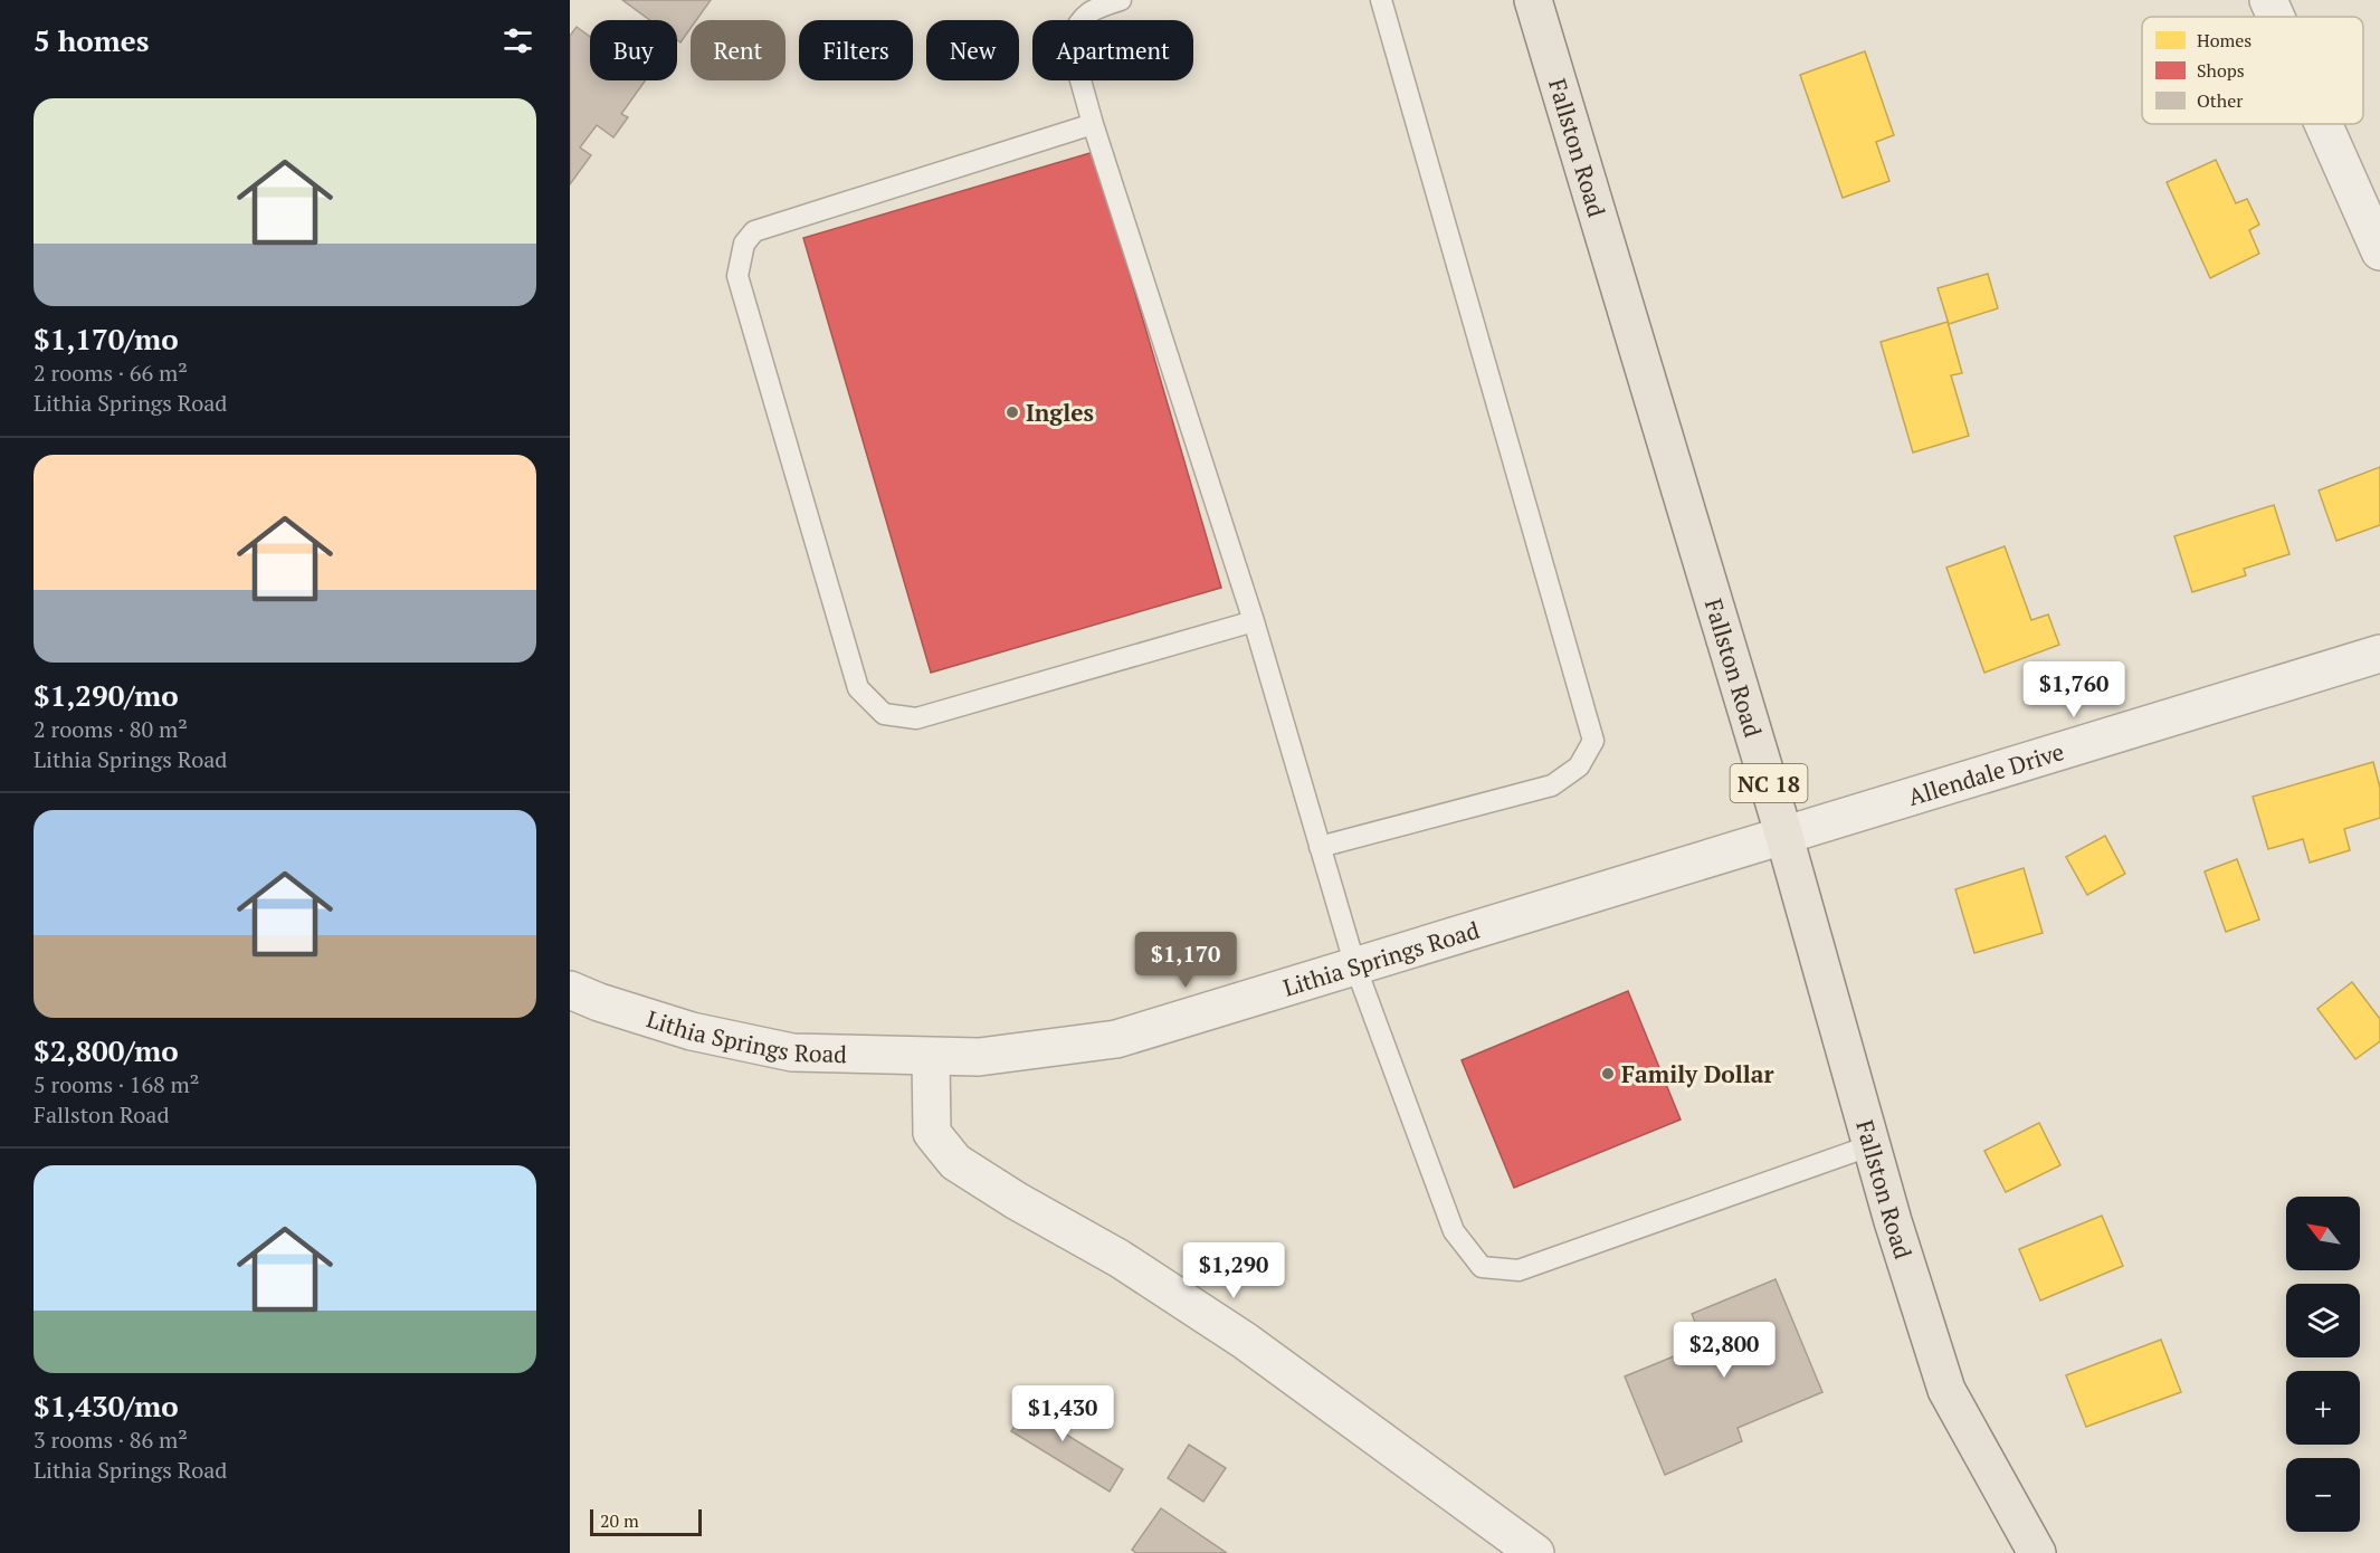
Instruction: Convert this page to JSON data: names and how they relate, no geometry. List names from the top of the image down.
{
  "streets": {
    "main road": ["Fallston Road", "NC 18"],
    "street": ["Allendale Drive", "Lithia Springs Road"]
  },
  "crossings": [
    ["Fallston Road", "Allendale Drive"],
    ["Fallston Road", "Lithia Springs Road"],
    ["Allendale Drive", "Lithia Springs Road"]
  ],
  "places": ["Ingles", "Family Dollar"],
  "legend": ["Homes", "Shops", "Other"],
  "scale_bar": "20 m",
  "north": "top left",
  "page": {
    "heading": "5 homes",
    "chip": [
      "Buy",
      "Rent",
      "Filters",
      "New",
      "Apartment"
    ],
    "list": [
      {
        "name": "$1,170/mo",
        "note": "2 rooms · 66 m² · Lithia Springs Road"
      },
      {
        "name": "$1,290/mo",
        "note": "2 rooms · 80 m² · Lithia Springs Road"
      },
      {
        "name": "$2,800/mo",
        "note": "5 rooms · 168 m² · Fallston Road"
      },
      {
        "name": "$1,430/mo",
        "note": "3 rooms · 86 m² · Lithia Springs Road"
      }
    ],
    "price": [
      "$1,760",
      "$1,170",
      "$1,290",
      "$2,800",
      "$1,430"
    ],
    "map_buttons": ["+", "−"],
    "scale": "20 m"
  }
}
